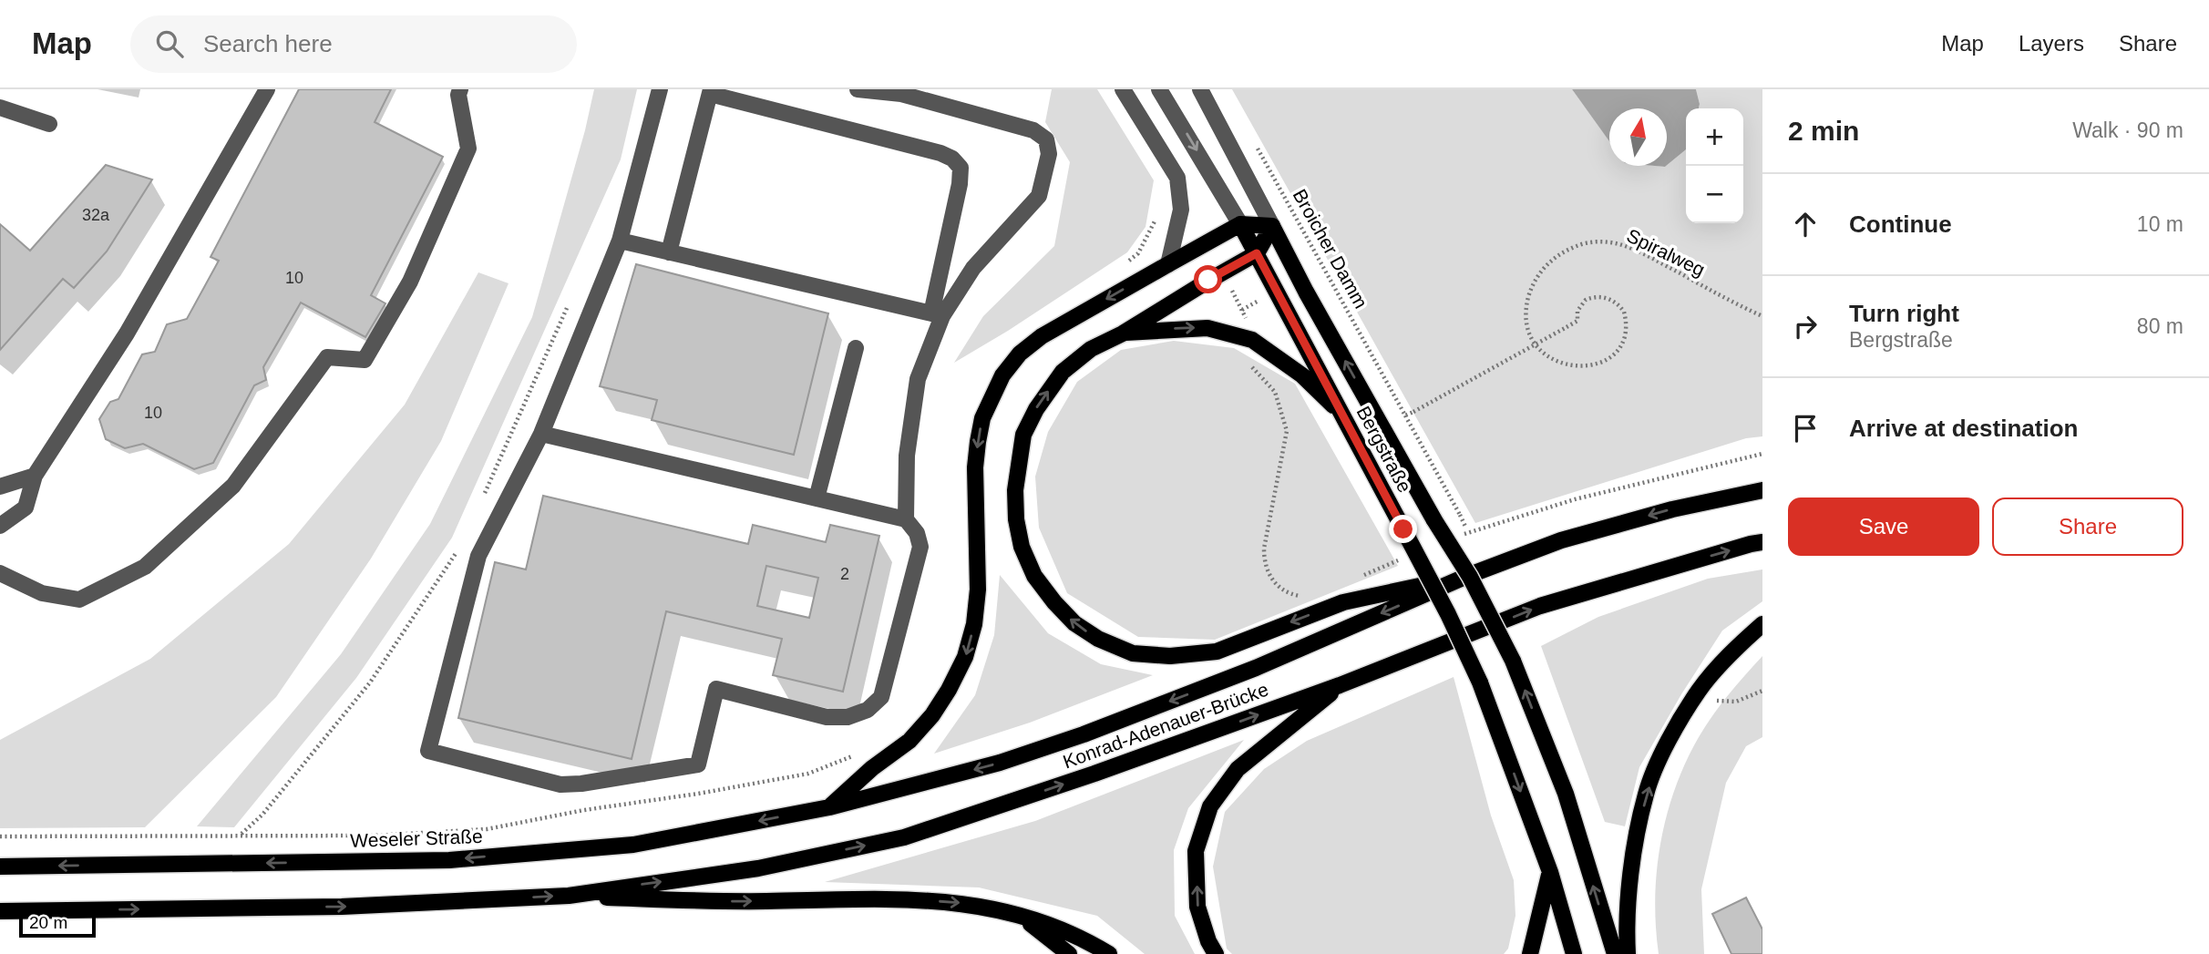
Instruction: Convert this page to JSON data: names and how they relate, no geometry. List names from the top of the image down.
{
  "streets": {
    "main road": ["Bergstraße", "Konrad-Adenauer-Brücke", "Weseler Straße"],
    "path": ["Broicher Damm", "Spiralweg"]
  },
  "crossings": [
    ["Broicher Damm", "Spiralweg"],
    ["Konrad-Adenauer-Brücke", "Weseler Straße"]
  ],
  "house_numbers": [
    "32a",
    "10",
    "10",
    "2"
  ],
  "scale_bar": "20 m",
  "north": "top",
  "page": {
    "header": "Map",
    "search": "Search here",
    "nav": ["Map", "Layers", "Share"],
    "heading": ["2 min", "Walk · 90 m"],
    "map_buttons": ["+", "−"],
    "list": [
      ["Continue", "10 m"],
      ["Turn right", "Bergstraße", "80 m"],
      "Arrive at destination"
    ],
    "buttons": ["Save", "Share"],
    "scale": "20 m"
  }
}
